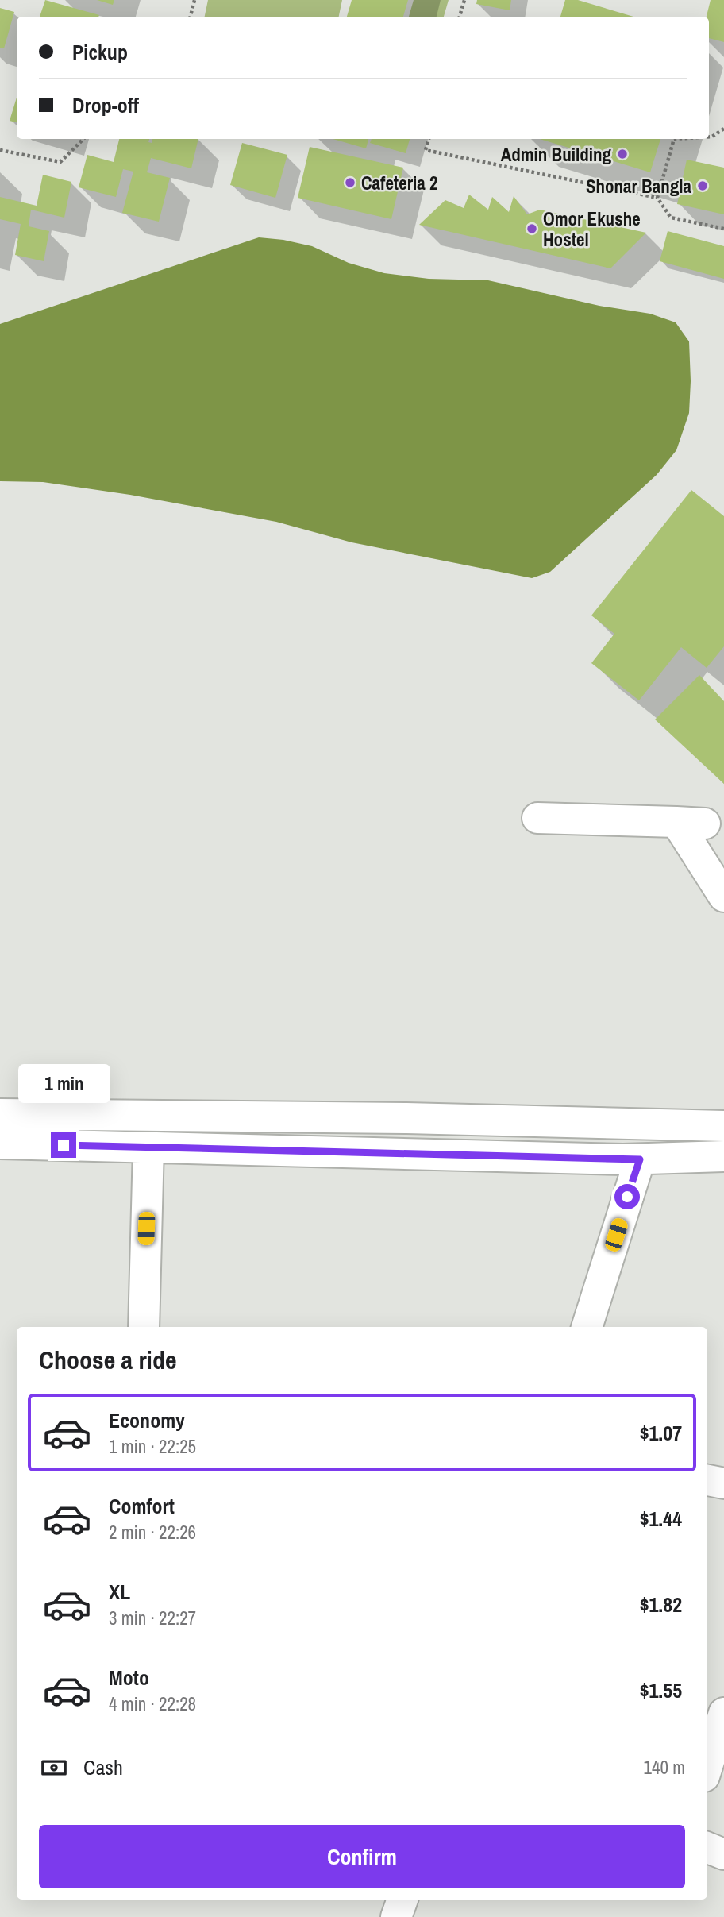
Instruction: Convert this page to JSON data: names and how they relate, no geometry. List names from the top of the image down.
{
  "places": [
    "Admin Building",
    "Cafeteria 2",
    "Shonar Bangla",
    "Omor Ekushe Hostel"
  ],
  "page": {
    "banner": ["Pickup", "Drop-off"],
    "bubble": "1 min",
    "heading": "Choose a ride",
    "list": [
      {
        "name": "Economy",
        "note": "1 min · 22:25",
        "value": "$1.07"
      },
      {
        "name": "Comfort",
        "note": "2 min · 22:26",
        "value": "$1.44"
      },
      {
        "name": "XL",
        "note": "3 min · 22:27",
        "value": "$1.82"
      },
      {
        "name": "Moto",
        "note": "4 min · 22:28",
        "value": "$1.55"
      }
    ],
    "pay": ["Cash", "140 m"],
    "buttons": "Confirm"
  }
}
